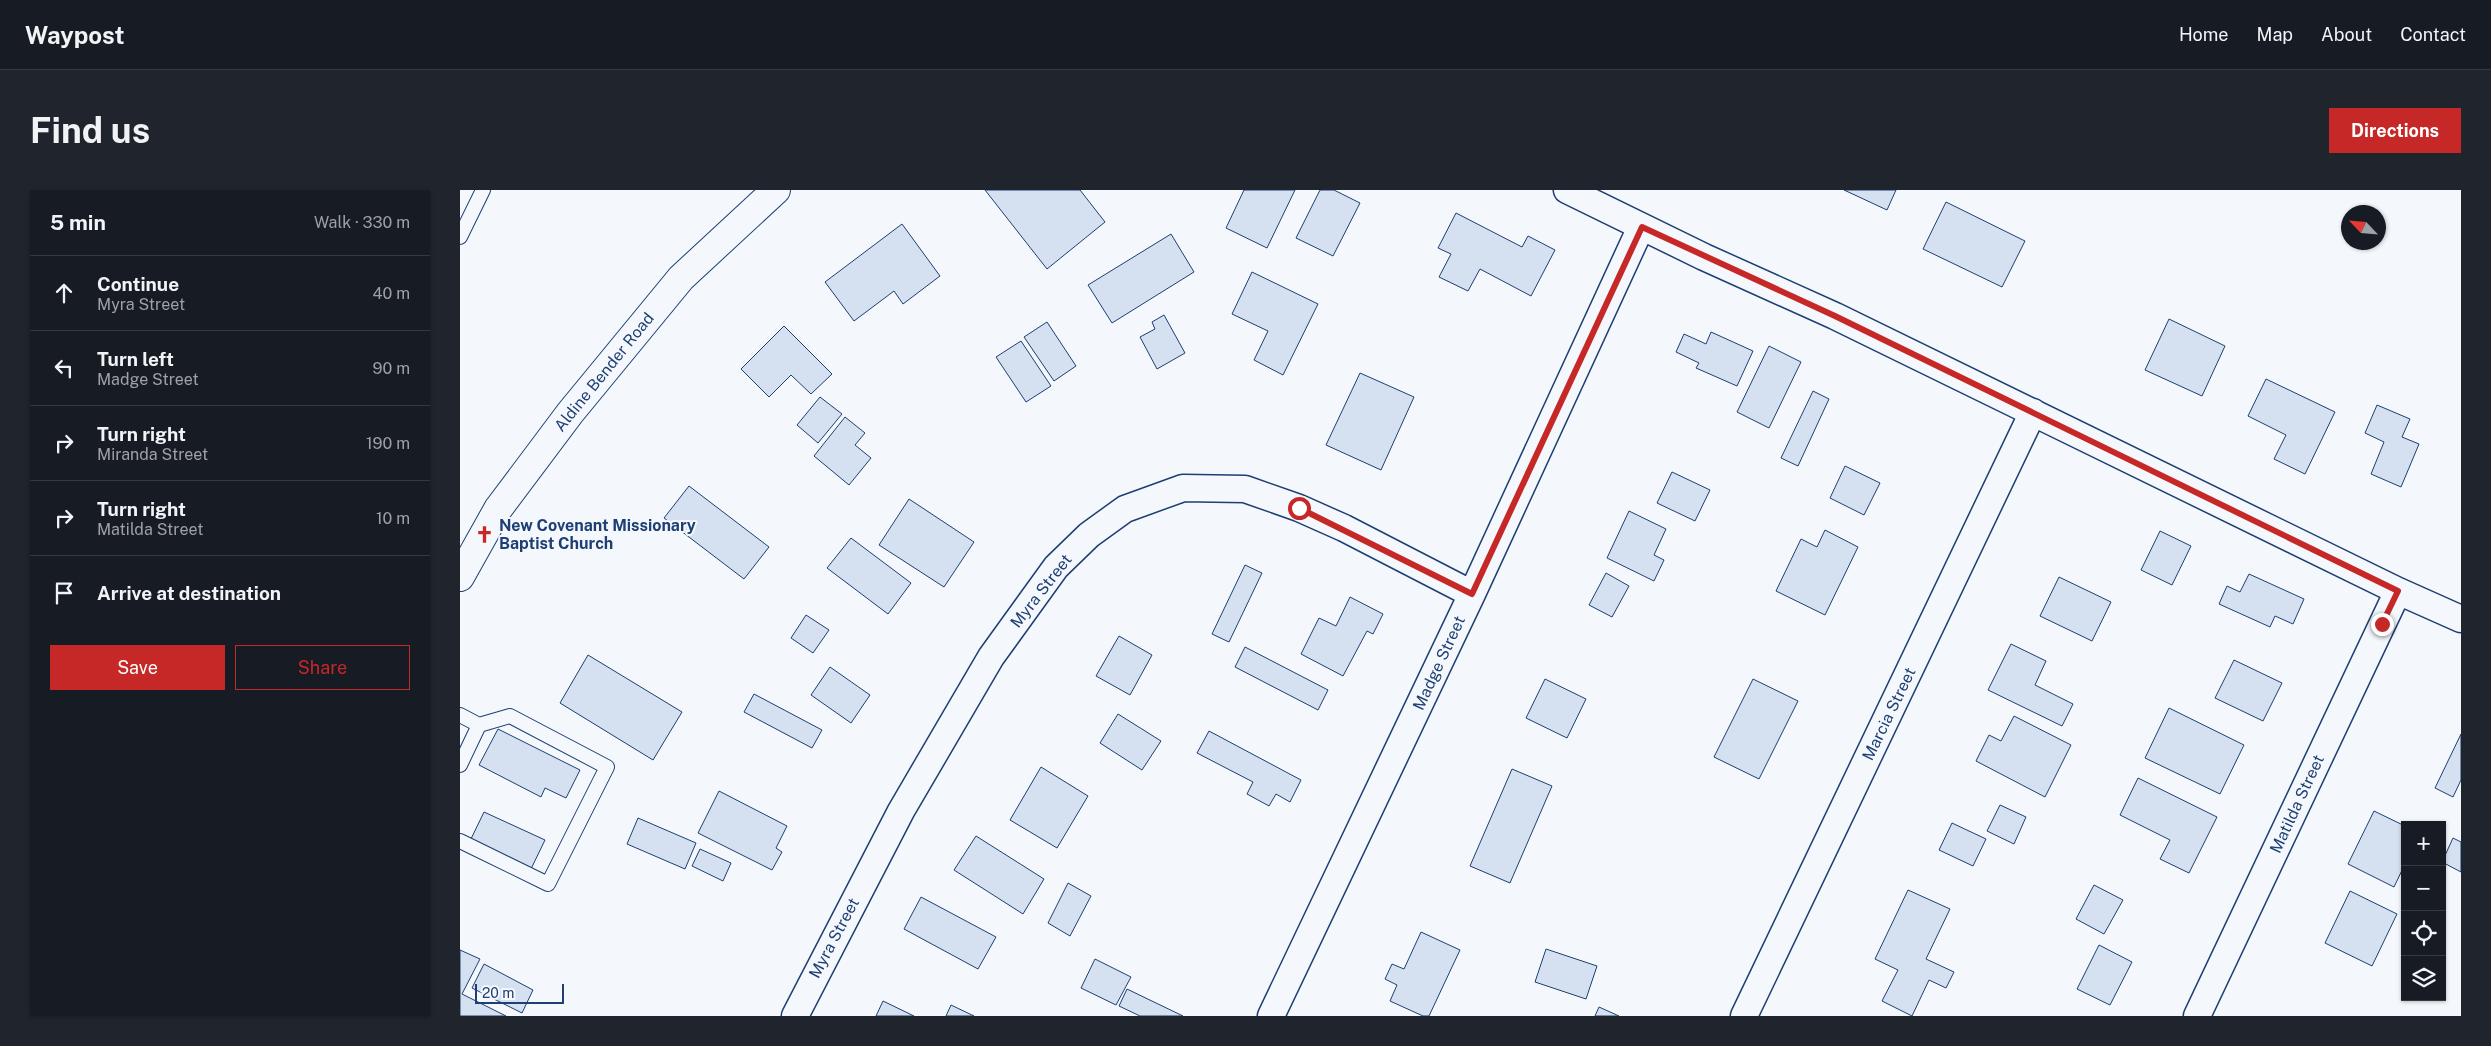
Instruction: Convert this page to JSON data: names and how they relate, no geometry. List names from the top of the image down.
{
  "streets": {
    "main road": ["Aldine Bender Road"],
    "street": [
      "Myra Street",
      "Madge Street",
      "Marcia Street",
      "Matilda Street"
    ]
  },
  "crossings": [
    ["Myra Street", "Madge Street"]
  ],
  "places": {
    "church": ["New Covenant Missionary Baptist Church"]
  },
  "scale_bar": "20 m",
  "north": "top left",
  "page": {
    "header": "Waypost",
    "nav": [
      "Home",
      "Map",
      "About",
      "Contact"
    ],
    "buttons": [
      "Directions",
      ["Save", "Share"]
    ],
    "title": "Find us",
    "heading": ["5 min", "Walk · 330 m"],
    "list": [
      ["Continue", "Myra Street", "40 m"],
      ["Turn left", "Madge Street", "90 m"],
      ["Turn right", "Miranda Street", "190 m"],
      ["Turn right", "Matilda Street", "10 m"],
      "Arrive at destination"
    ],
    "map_buttons": ["+", "−"],
    "scale": "20 m"
  }
}
